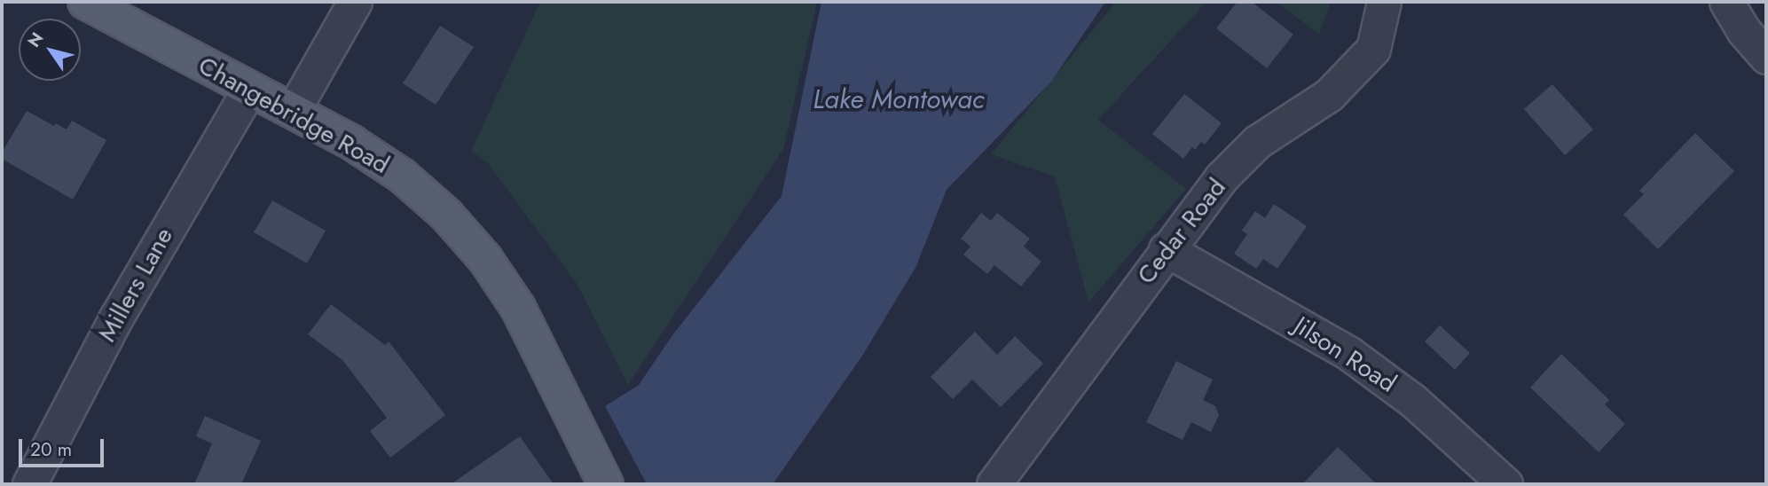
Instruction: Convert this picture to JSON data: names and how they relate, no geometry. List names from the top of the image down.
{
  "streets": {
    "main road": ["Changebridge Road"],
    "street": ["Cedar Road", "Millers Lane", "Jilson Road"]
  },
  "crossings": [
    ["Changebridge Road", "Millers Lane"],
    ["Cedar Road", "Jilson Road"]
  ],
  "water": ["Lake Montowac"],
  "scale_bar": "20 m",
  "north": "top left"
}
